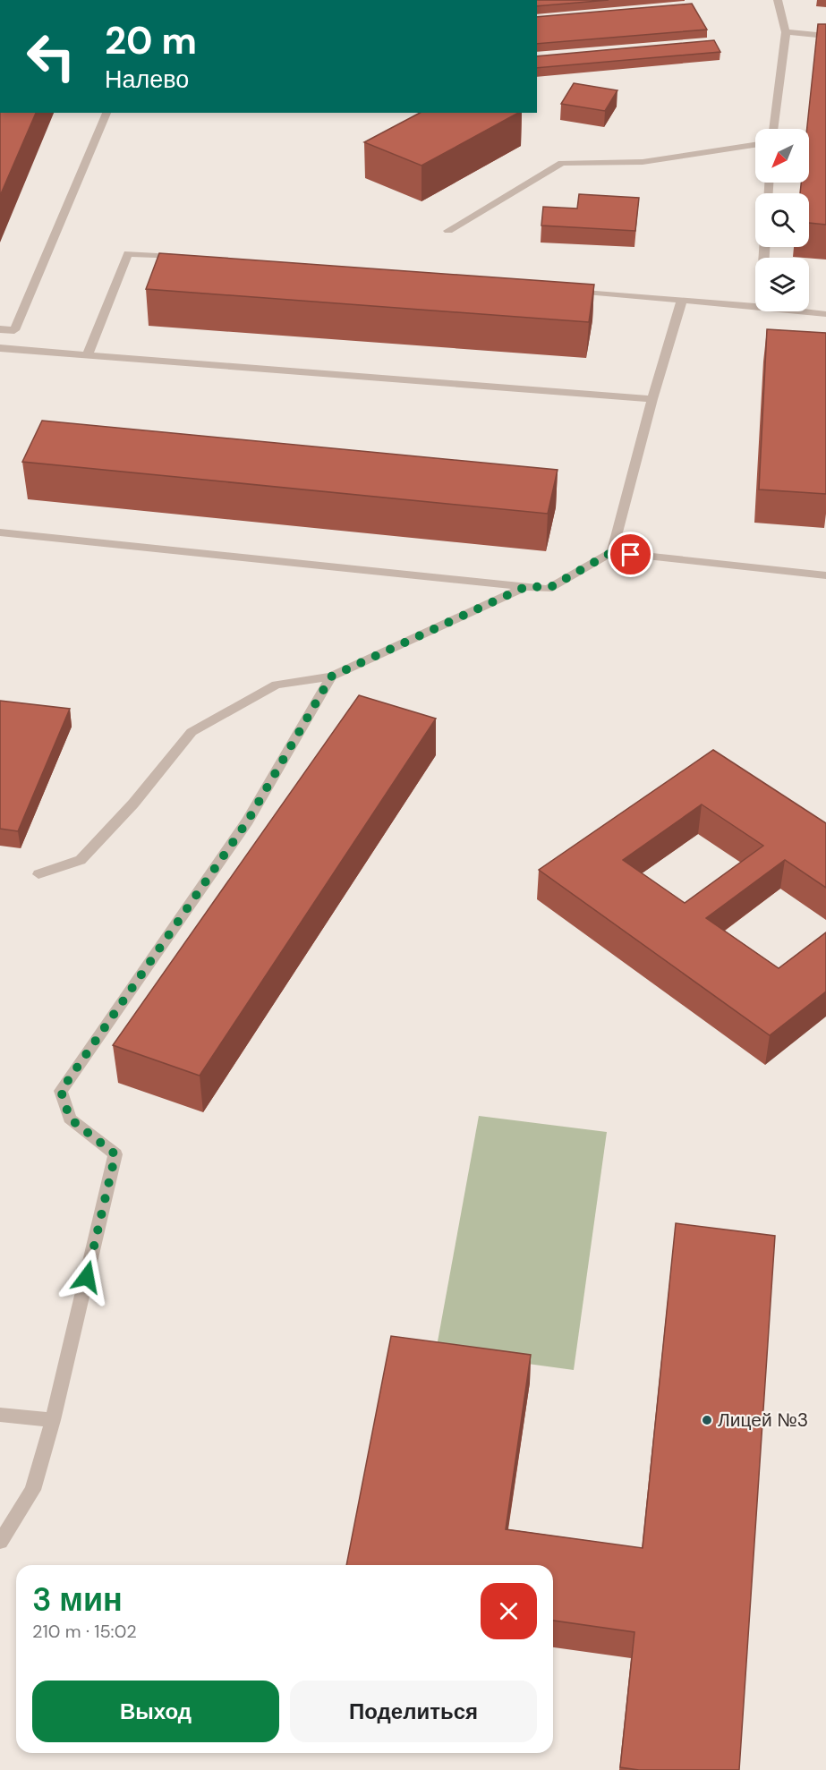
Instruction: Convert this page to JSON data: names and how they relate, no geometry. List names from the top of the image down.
{
  "places": ["Лицей №3"],
  "north": "bottom left",
  "page": {
    "turn": ["20 m", "Налево"],
    "heading": ["3 мин", "210 m · 15:02"],
    "buttons": ["Выход", "Поделиться"]
  }
}
